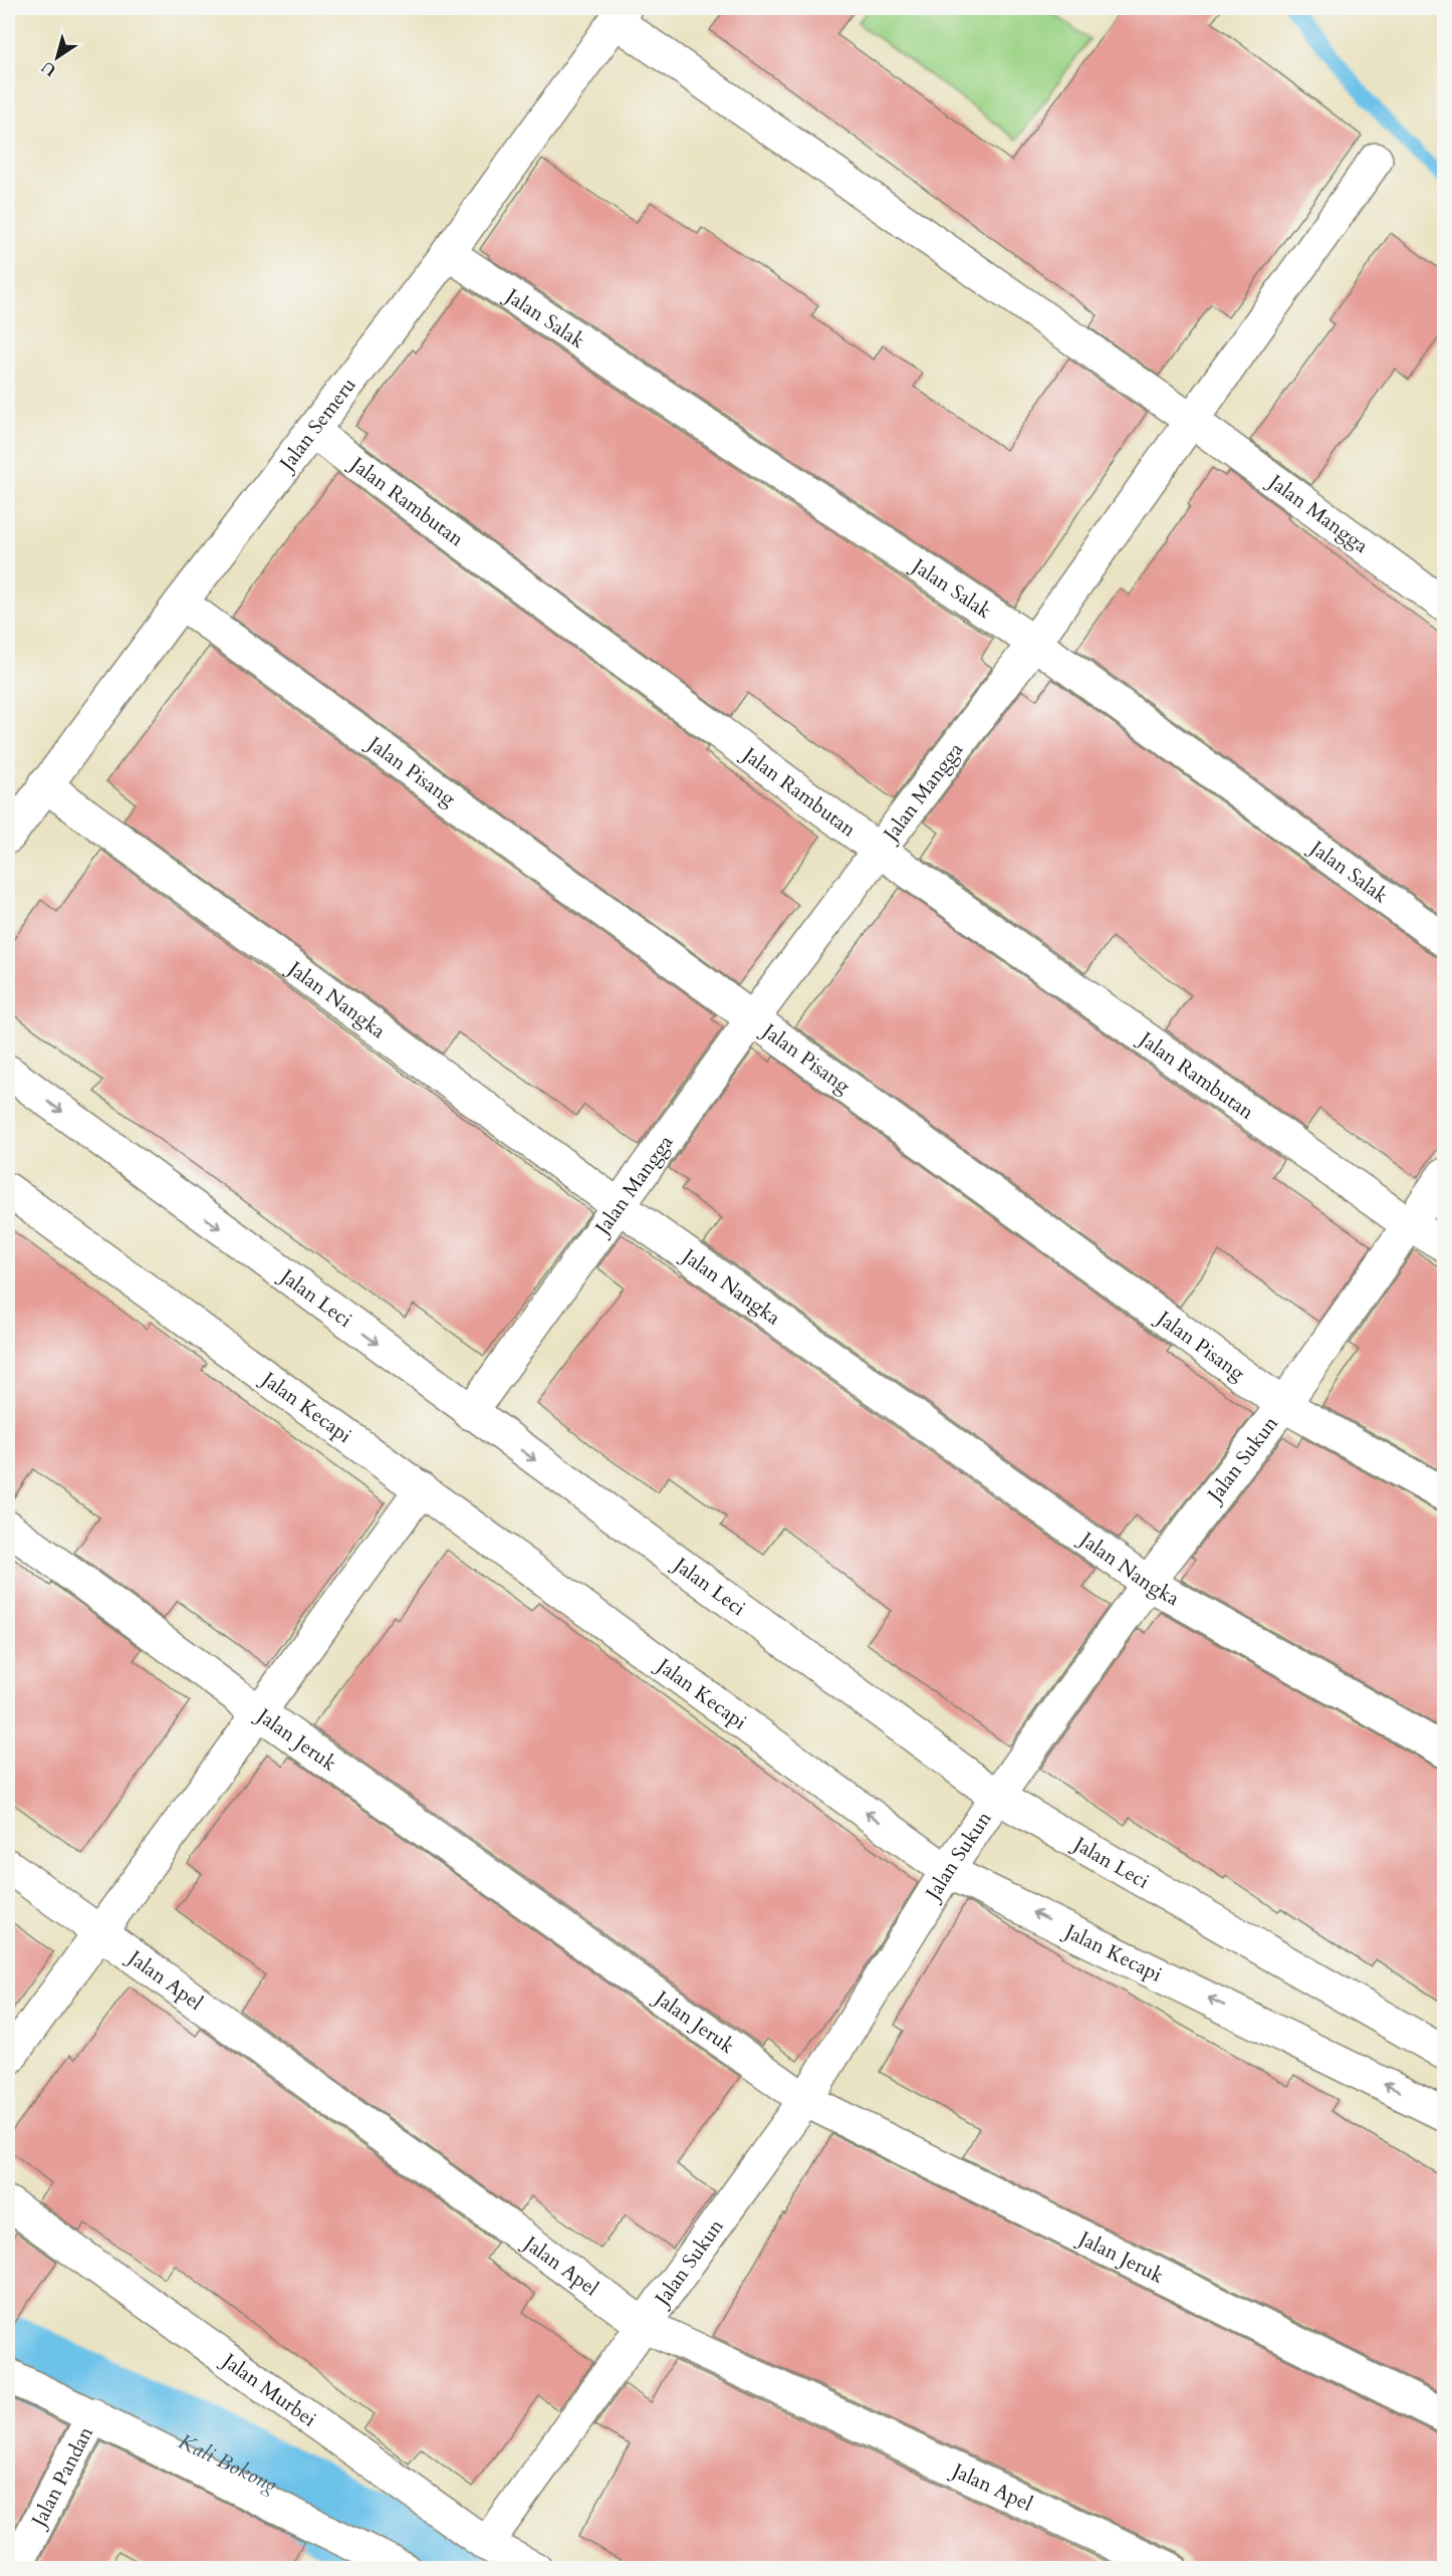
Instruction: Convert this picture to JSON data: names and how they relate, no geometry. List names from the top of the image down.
{
  "streets": {
    "street": [
      "Jalan Salak",
      "Jalan Semeru",
      "Jalan Rambutan",
      "Jalan Mangga",
      "Jalan Pisang",
      "Jalan Nangka",
      "Jalan Leci",
      "Jalan Kecapi",
      "Jalan Sukun",
      "Jalan Jeruk",
      "Jalan Apel",
      "Jalan Murbei",
      "Jalan Pandan"
    ]
  },
  "crossings": [
    ["Jalan Salak", "Jalan Semeru"],
    ["Jalan Salak", "Jalan Mangga"],
    ["Jalan Semeru", "Jalan Rambutan"],
    ["Jalan Semeru", "Jalan Pisang"],
    ["Jalan Semeru", "Jalan Nangka"],
    ["Jalan Rambutan", "Jalan Mangga"],
    ["Jalan Rambutan", "Jalan Sukun"],
    ["Jalan Mangga", "Jalan Pisang"],
    ["Jalan Mangga", "Jalan Nangka"],
    ["Jalan Mangga", "Jalan Leci"],
    ["Jalan Pisang", "Jalan Sukun"],
    ["Jalan Nangka", "Jalan Sukun"],
    ["Jalan Leci", "Jalan Sukun"],
    ["Jalan Kecapi", "Jalan Sukun"],
    ["Jalan Sukun", "Jalan Jeruk"],
    ["Jalan Sukun", "Jalan Apel"],
    ["Jalan Sukun", "Jalan Murbei"]
  ],
  "one_way": ["Jalan Leci", "Jalan Kecapi"],
  "water": ["Kali Bokong"],
  "north": "bottom left"
}
